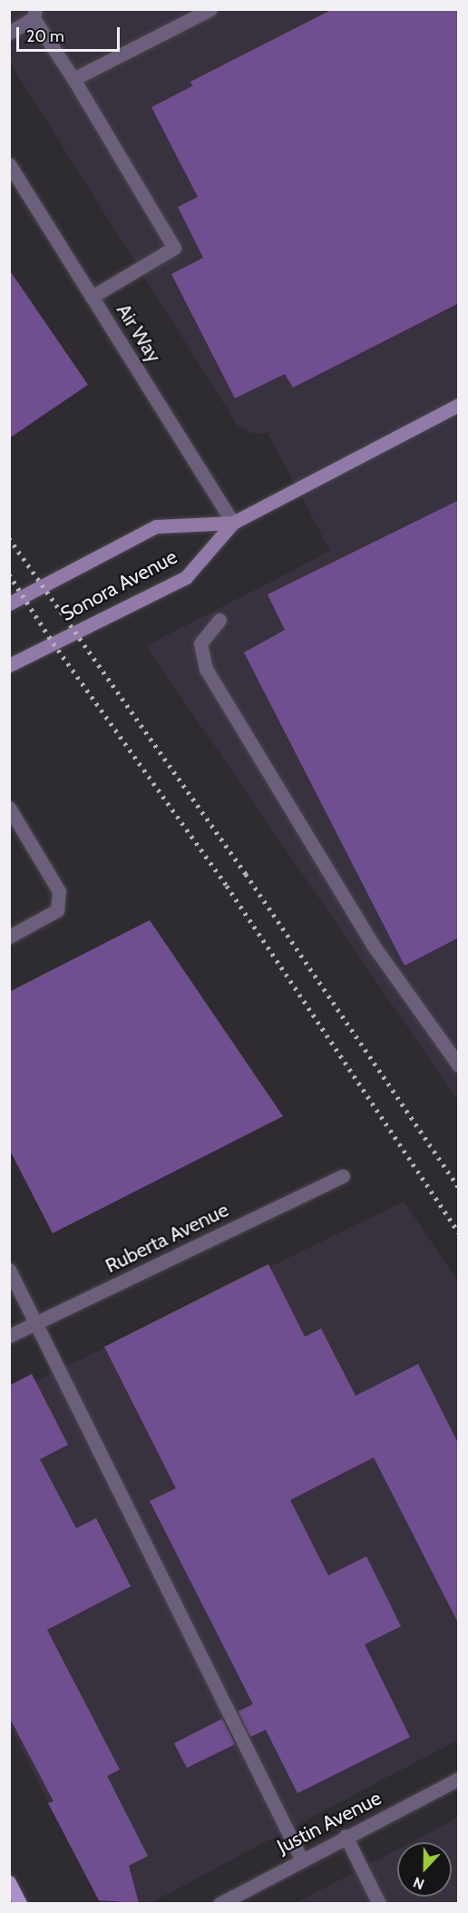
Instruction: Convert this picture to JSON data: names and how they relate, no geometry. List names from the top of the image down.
{
  "streets": {
    "main road": ["Sonora Avenue"],
    "street": ["Air Way", "Ruberta Avenue", "Justin Avenue"]
  },
  "crossings": [
    ["Air Way", "Sonora Avenue"]
  ],
  "scale_bar": "20 m",
  "north": "bottom"
}
